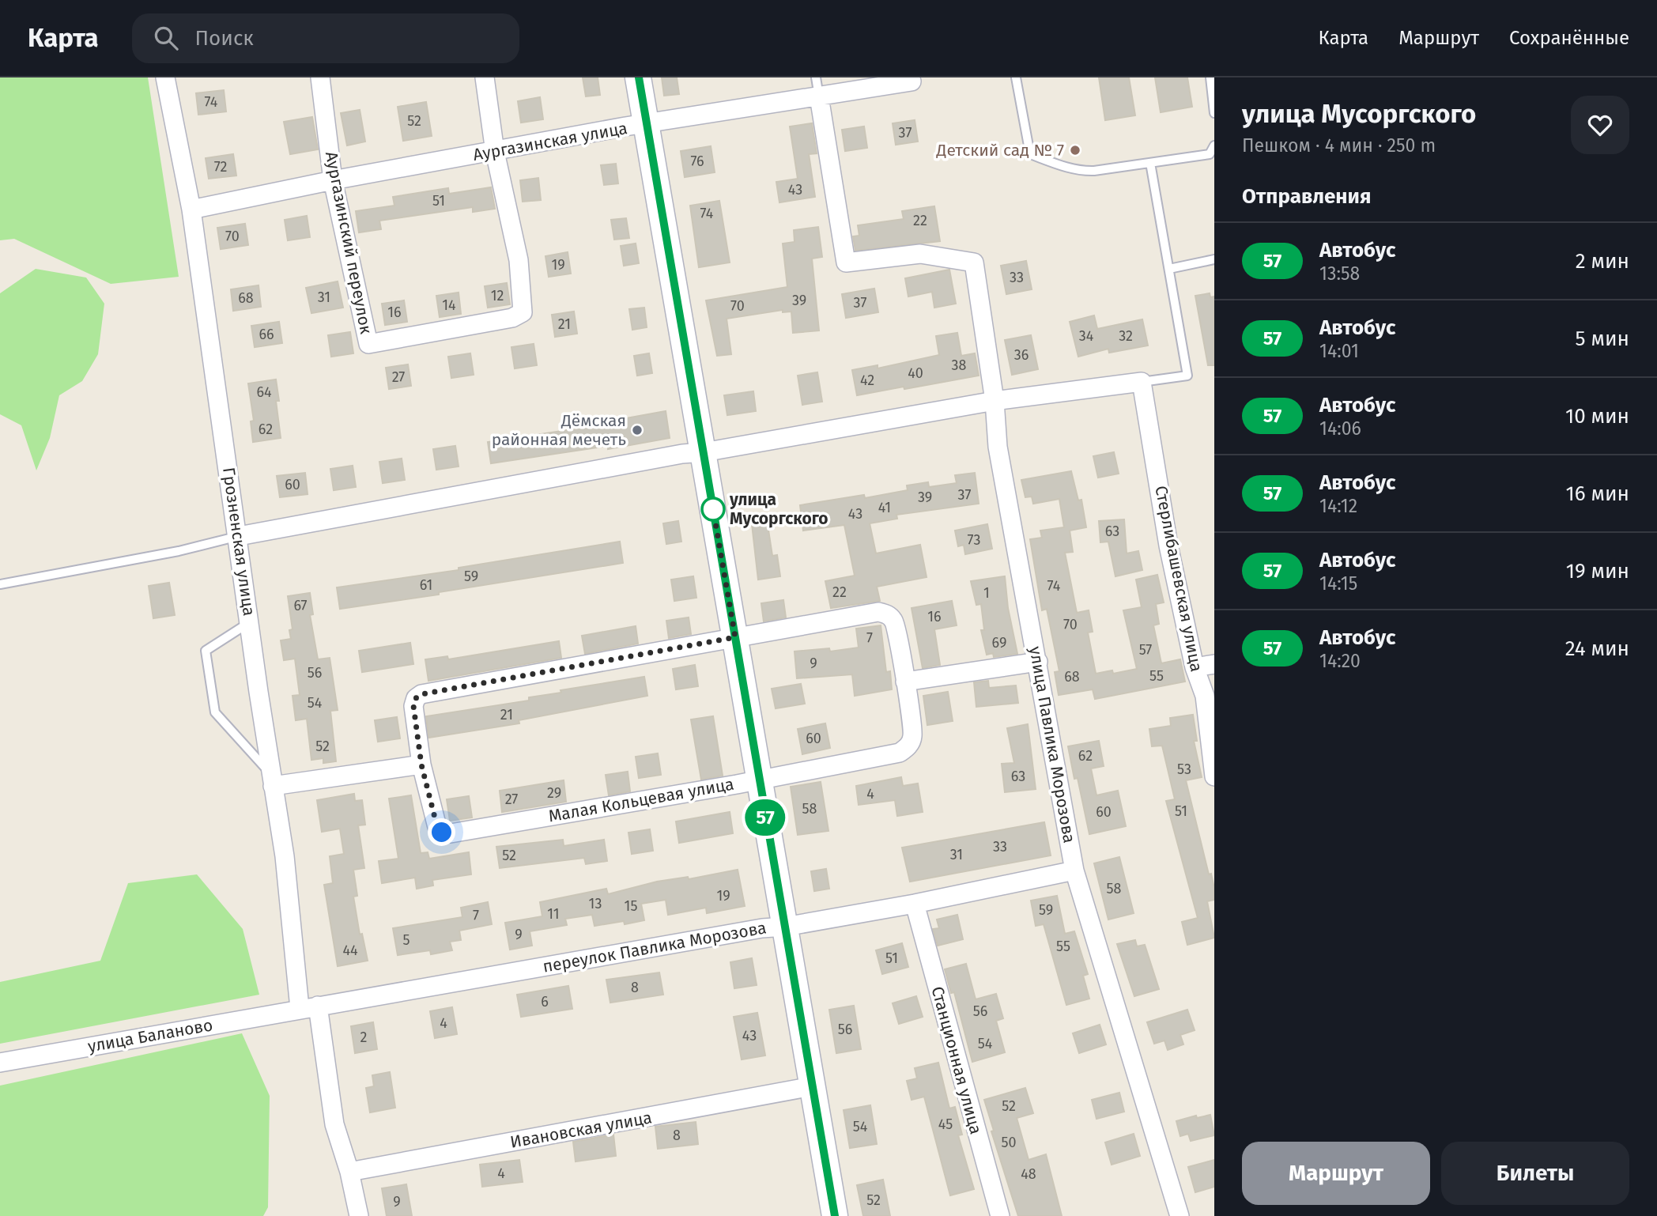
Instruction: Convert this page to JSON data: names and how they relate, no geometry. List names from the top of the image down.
{
  "streets": {
    "street": [
      "Аургазинская улица",
      "Аургазинский переулок",
      "Грозненская улица",
      "Стерлибашевская улица",
      "улица Павлика Морозова",
      "Малая Кольцевая улица",
      "переулок Павлика Морозова",
      "улица Баланово",
      "Станционная улица",
      "Ивановская улица"
    ]
  },
  "crossings": [
    ["Аургазинская улица", "Аургазинский переулок"],
    ["Аургазинская улица", "Грозненская улица"],
    ["Аургазинская улица", "улица Павлика Морозова"],
    ["Грозненская улица", "переулок Павлика Морозова"],
    ["Грозненская улица", "улица Баланово"],
    ["Грозненская улица", "Ивановская улица"],
    ["улица Павлика Морозова", "переулок Павлика Морозова"],
    ["переулок Павлика Морозова", "улица Баланово"],
    ["переулок Павлика Морозова", "Станционная улица"]
  ],
  "places": ["Детский сад № 7", "Дёмская районная мечеть", "улица Мусоргского"],
  "lines": ["bus line 57"],
  "house_numbers": [
    "74",
    "52",
    "37",
    "76",
    "72",
    "43",
    "51",
    "74",
    "22",
    "70",
    "19",
    "33",
    "12",
    "31",
    "68",
    "39",
    "37",
    "14",
    "70",
    "16",
    "21",
    "66",
    "34",
    "32",
    "36",
    "38",
    "40",
    "27",
    "42",
    "64",
    "62",
    "60",
    "37",
    "39",
    "41",
    "43",
    "63",
    "73",
    "59",
    "61",
    "74",
    "22",
    "1",
    "67",
    "16",
    "70",
    "7",
    "69",
    "57",
    "9",
    "56",
    "55",
    "68",
    "54",
    "21",
    "60",
    "52",
    "62",
    "53",
    "63",
    "29",
    "4",
    "27",
    "58",
    "51",
    "60",
    "33",
    "31",
    "52",
    "58",
    "19",
    "13",
    "15",
    "59",
    "11",
    "7",
    "9",
    "5",
    "55",
    "44",
    "51",
    "8",
    "6",
    "56",
    "4",
    "56",
    "43",
    "2",
    "54",
    "52",
    "45",
    "54",
    "8",
    "50",
    "4",
    "48",
    "52",
    "9"
  ],
  "page": {
    "header": "Карта",
    "search": "Поиск",
    "nav": ["Карта", "Маршрут", "Сохранённые"],
    "on_map": "57",
    "heading": [
      ["улица Мусоргского", "Пешком · 4 мин · 250 m"],
      "Отправления"
    ],
    "list": [
      {
        "mark": "57",
        "name": "Автобус",
        "note": "13:58",
        "value": "2 мин"
      },
      {
        "mark": "57",
        "name": "Автобус",
        "note": "14:01",
        "value": "5 мин"
      },
      {
        "mark": "57",
        "name": "Автобус",
        "note": "14:06",
        "value": "10 мин"
      },
      {
        "mark": "57",
        "name": "Автобус",
        "note": "14:12",
        "value": "16 мин"
      },
      {
        "mark": "57",
        "name": "Автобус",
        "note": "14:15",
        "value": "19 мин"
      },
      {
        "mark": "57",
        "name": "Автобус",
        "note": "14:20",
        "value": "24 мин"
      }
    ],
    "buttons": ["Маршрут", "Билеты"]
  }
}
